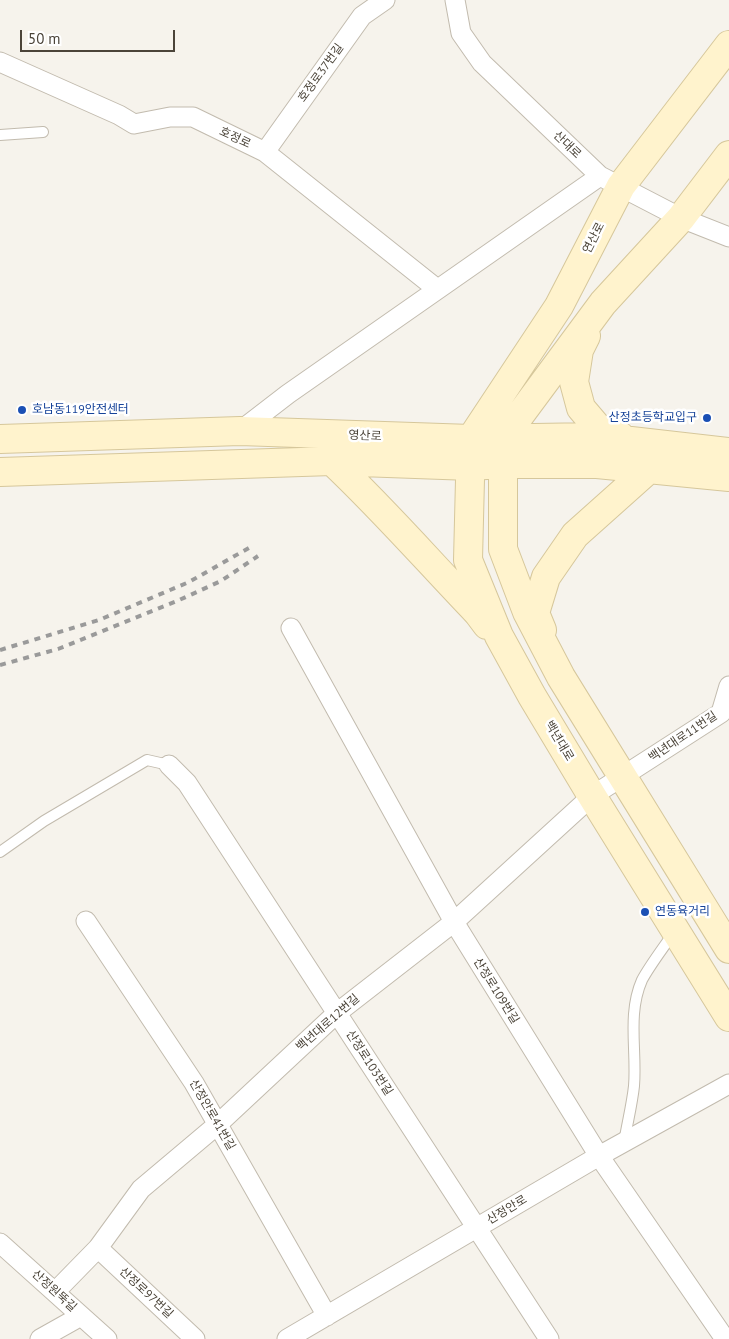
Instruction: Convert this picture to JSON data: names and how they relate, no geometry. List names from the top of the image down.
{
  "streets": {
    "street": [
      "호정로37번길",
      "호정로",
      "산대로",
      "연산로",
      "영산로",
      "백년대로11번길",
      "백년대로",
      "산정로109번길",
      "백년대로12번길",
      "산정로103번길",
      "산정안로41번길",
      "산정안로",
      "산정원뚝길",
      "산정로97번길"
    ]
  },
  "crossings": [
    ["호정로37번길", "호정로"],
    ["산대로", "연산로"],
    ["연산로", "영산로"],
    ["연산로", "백년대로"],
    ["영산로", "백년대로"],
    ["백년대로11번길", "백년대로12번길"],
    ["백년대로", "백년대로12번길"],
    ["산정로109번길", "백년대로12번길"],
    ["산정로109번길", "산정안로"],
    ["백년대로12번길", "산정로103번길"],
    ["백년대로12번길", "산정안로41번길"],
    ["백년대로12번길", "산정원뚝길"],
    ["백년대로12번길", "산정로97번길"],
    ["산정로103번길", "산정안로"],
    ["산정안로41번길", "산정안로"]
  ],
  "places": ["호남동119안전센터", "산정초등학교입구", "연동육거리"],
  "scale_bar": "50 m"
}
